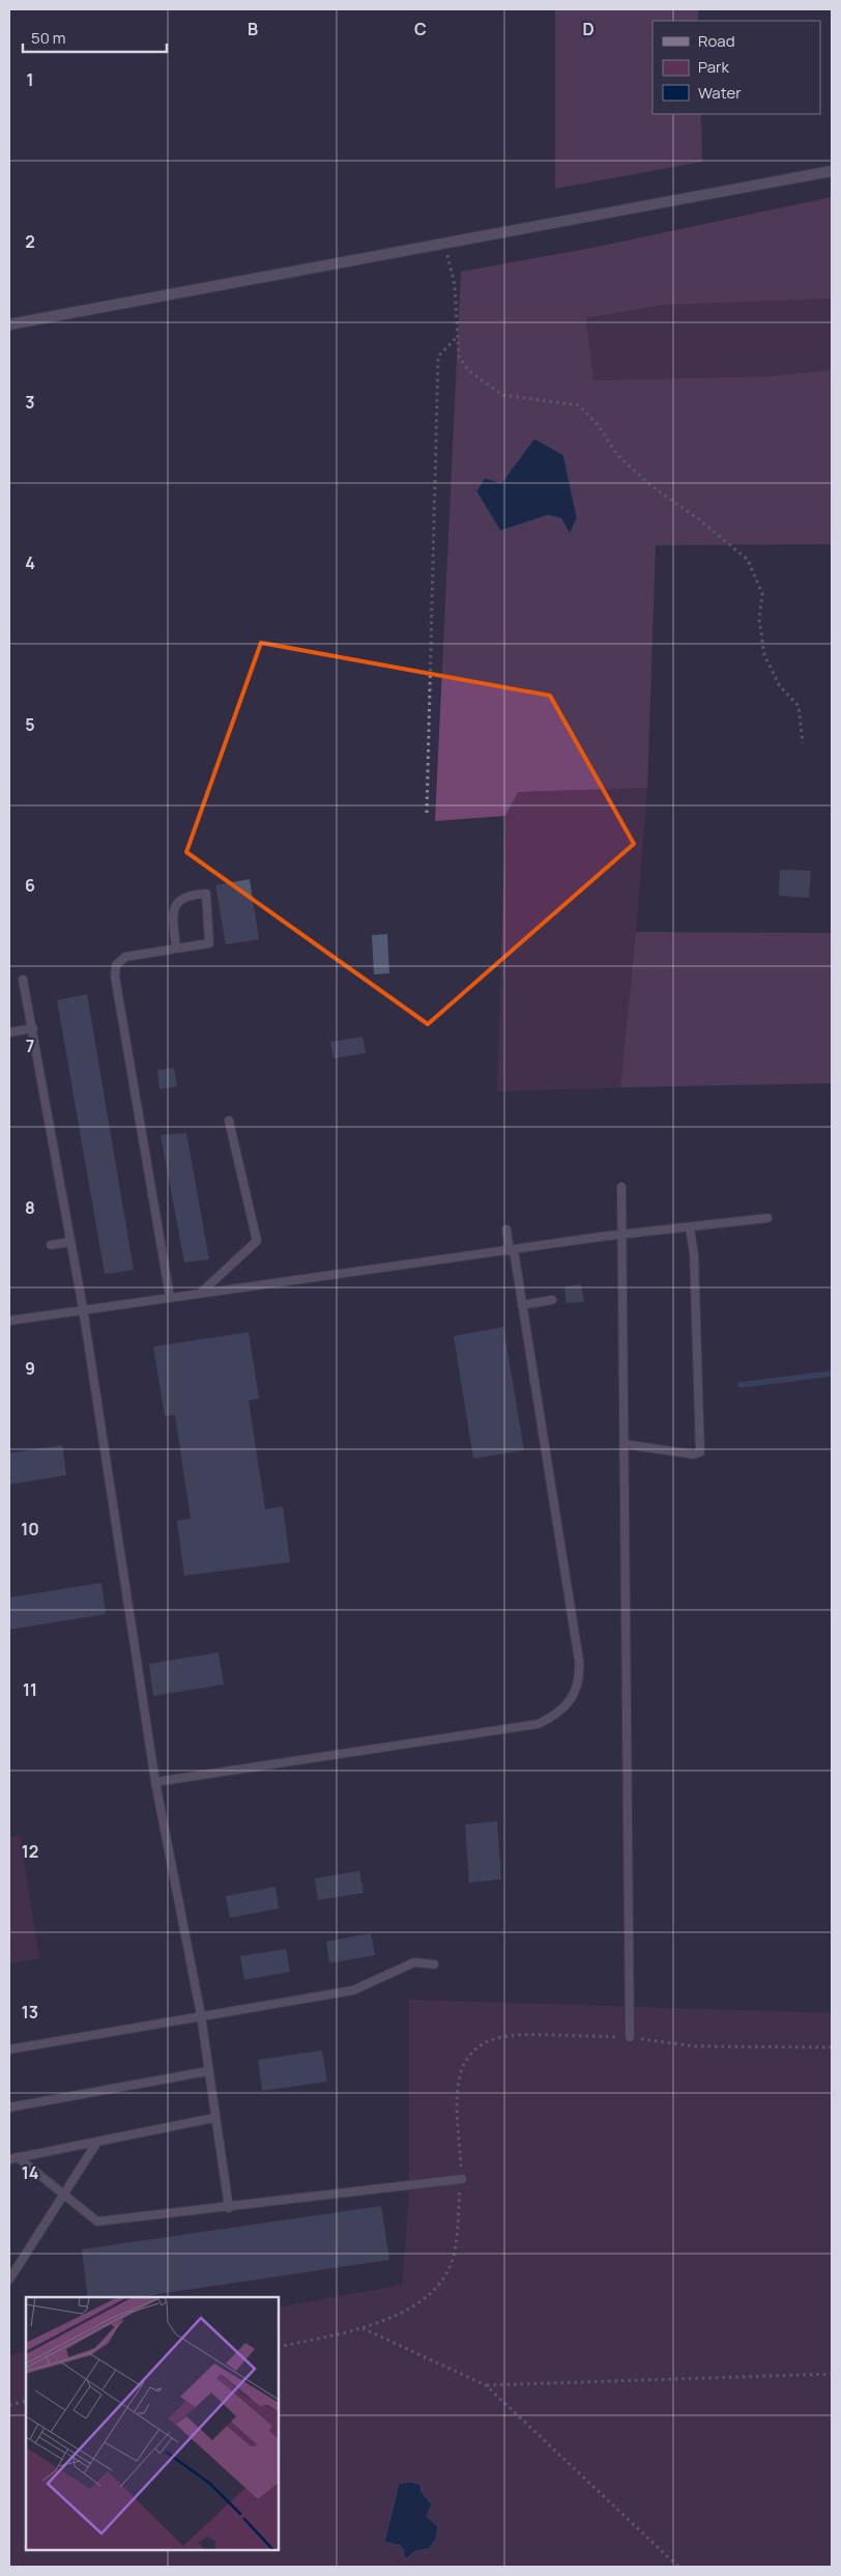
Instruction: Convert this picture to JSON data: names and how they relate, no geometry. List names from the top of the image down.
{
  "legend": ["Road", "Park", "Water"],
  "scale_bar": "50 m",
  "grid": {
    "columns": ["B", "C", "D"],
    "rows": [
      "1",
      "2",
      "3",
      "4",
      "5",
      "6",
      "7",
      "8",
      "9",
      "10",
      "11",
      "12",
      "13",
      "14"
    ]
  }
}
